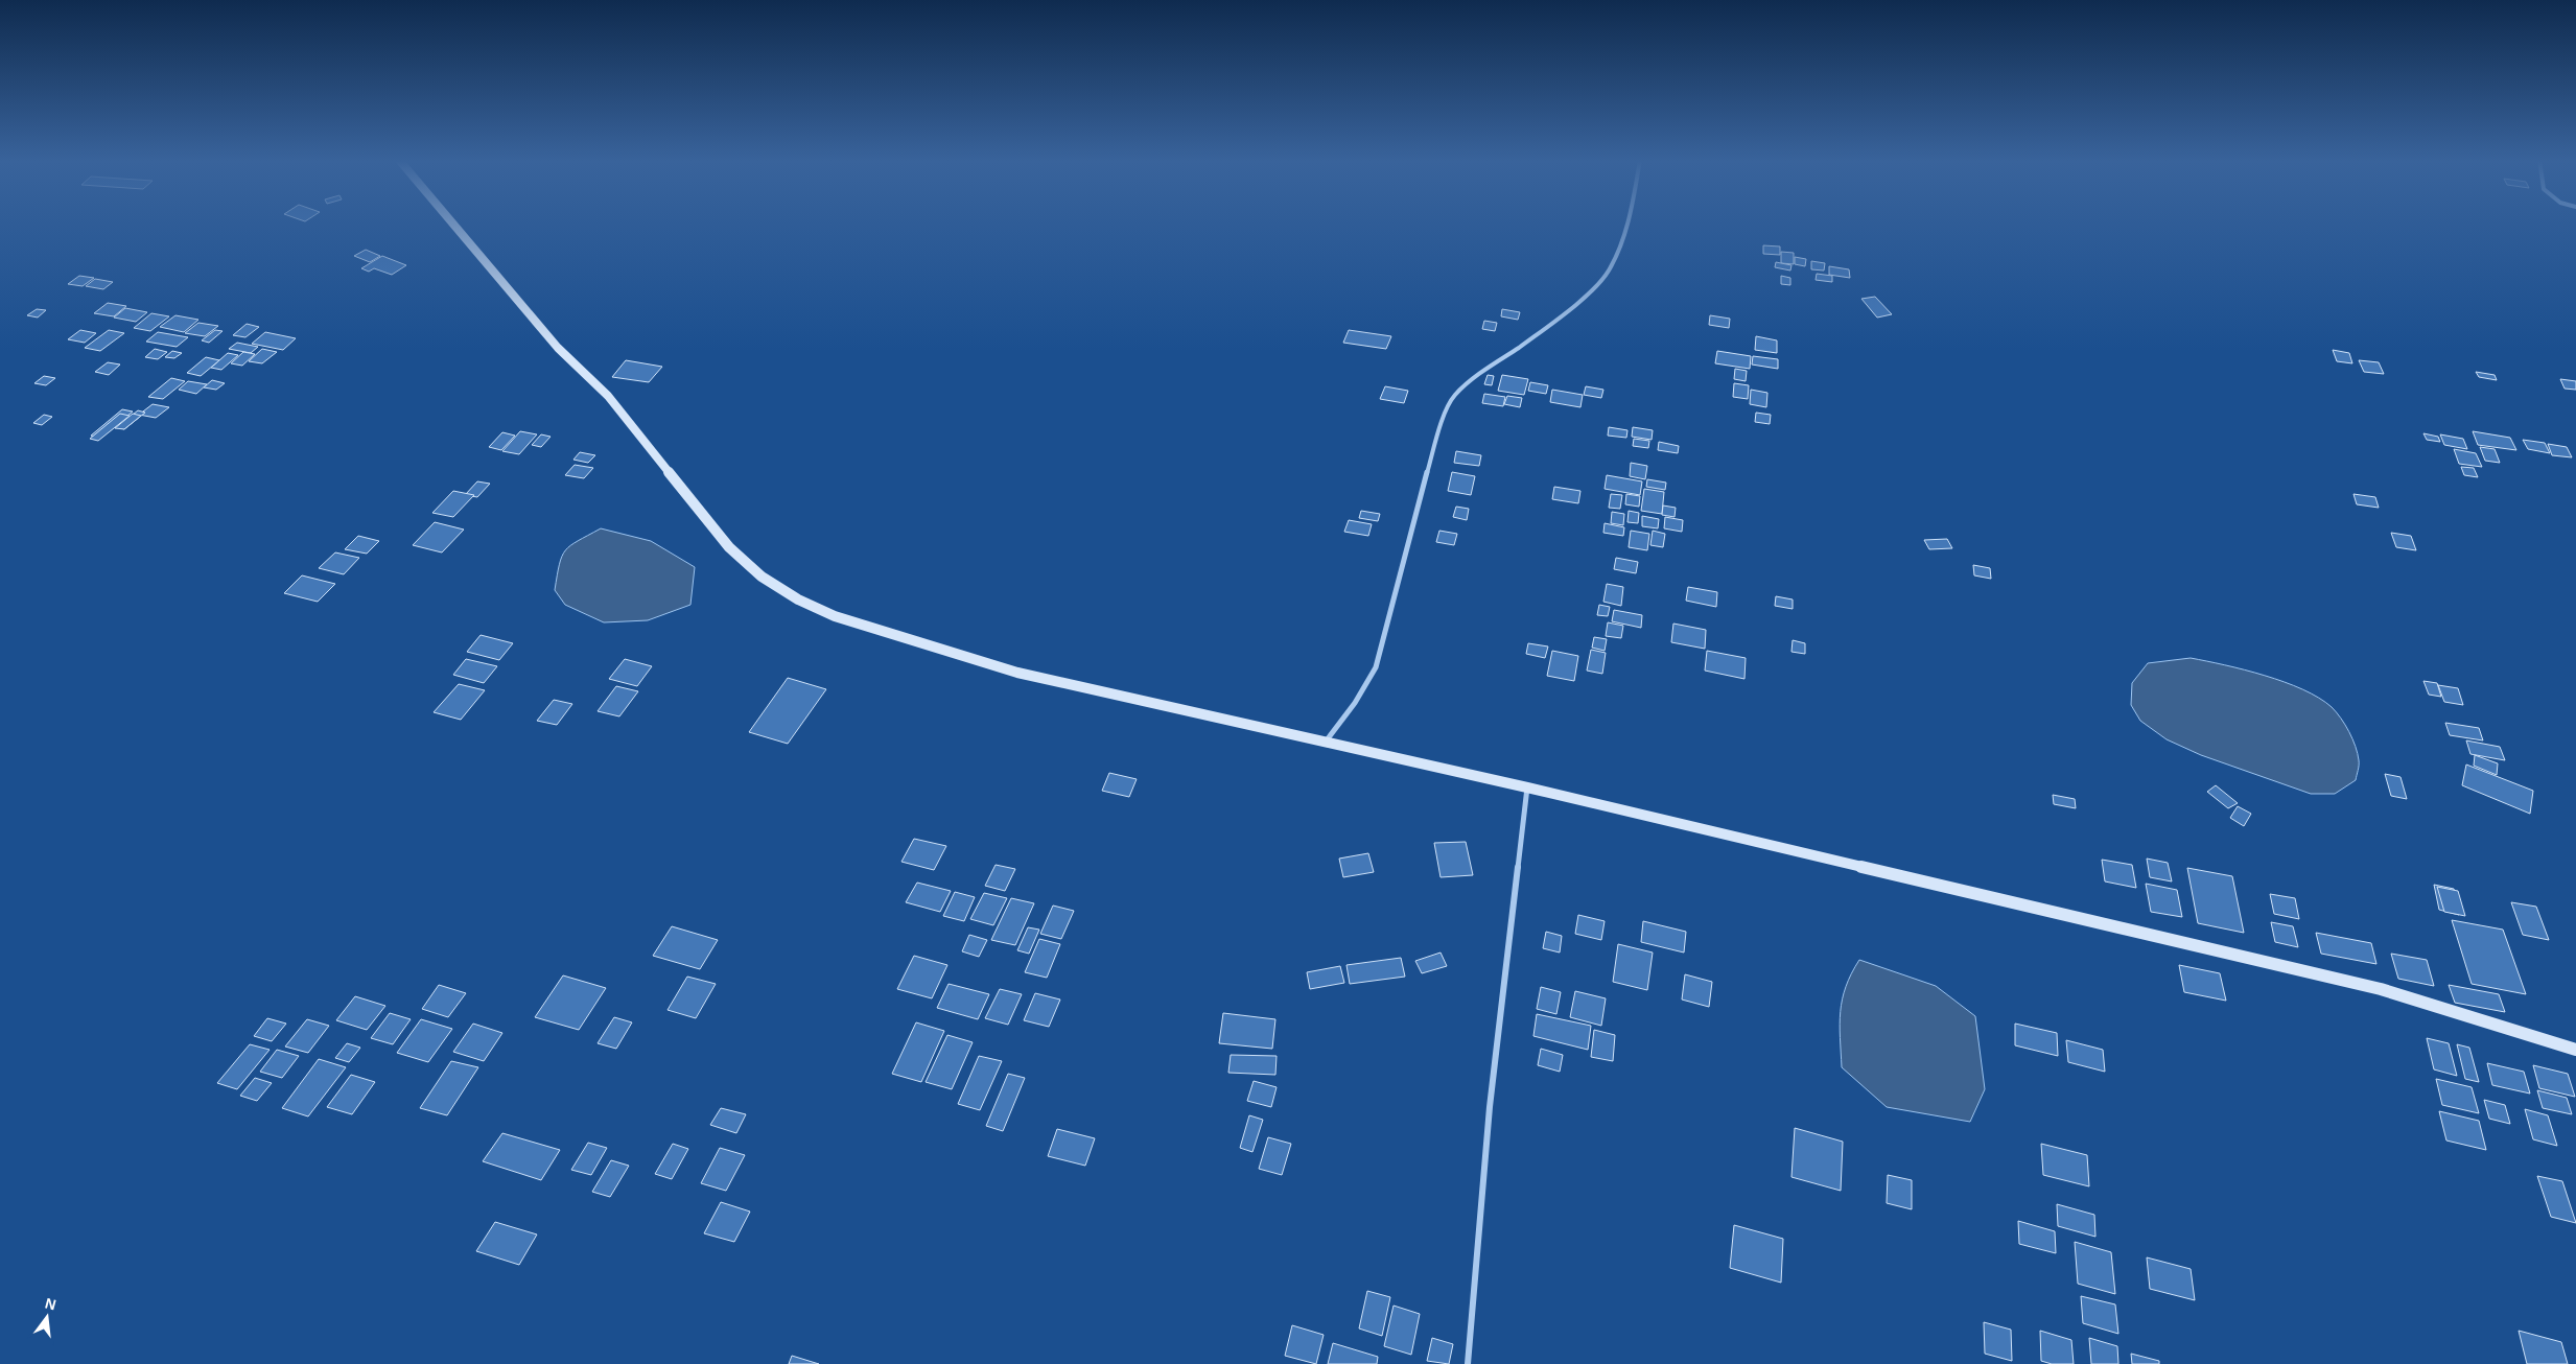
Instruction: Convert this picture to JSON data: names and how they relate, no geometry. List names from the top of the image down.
{
  "north": "top"
}
